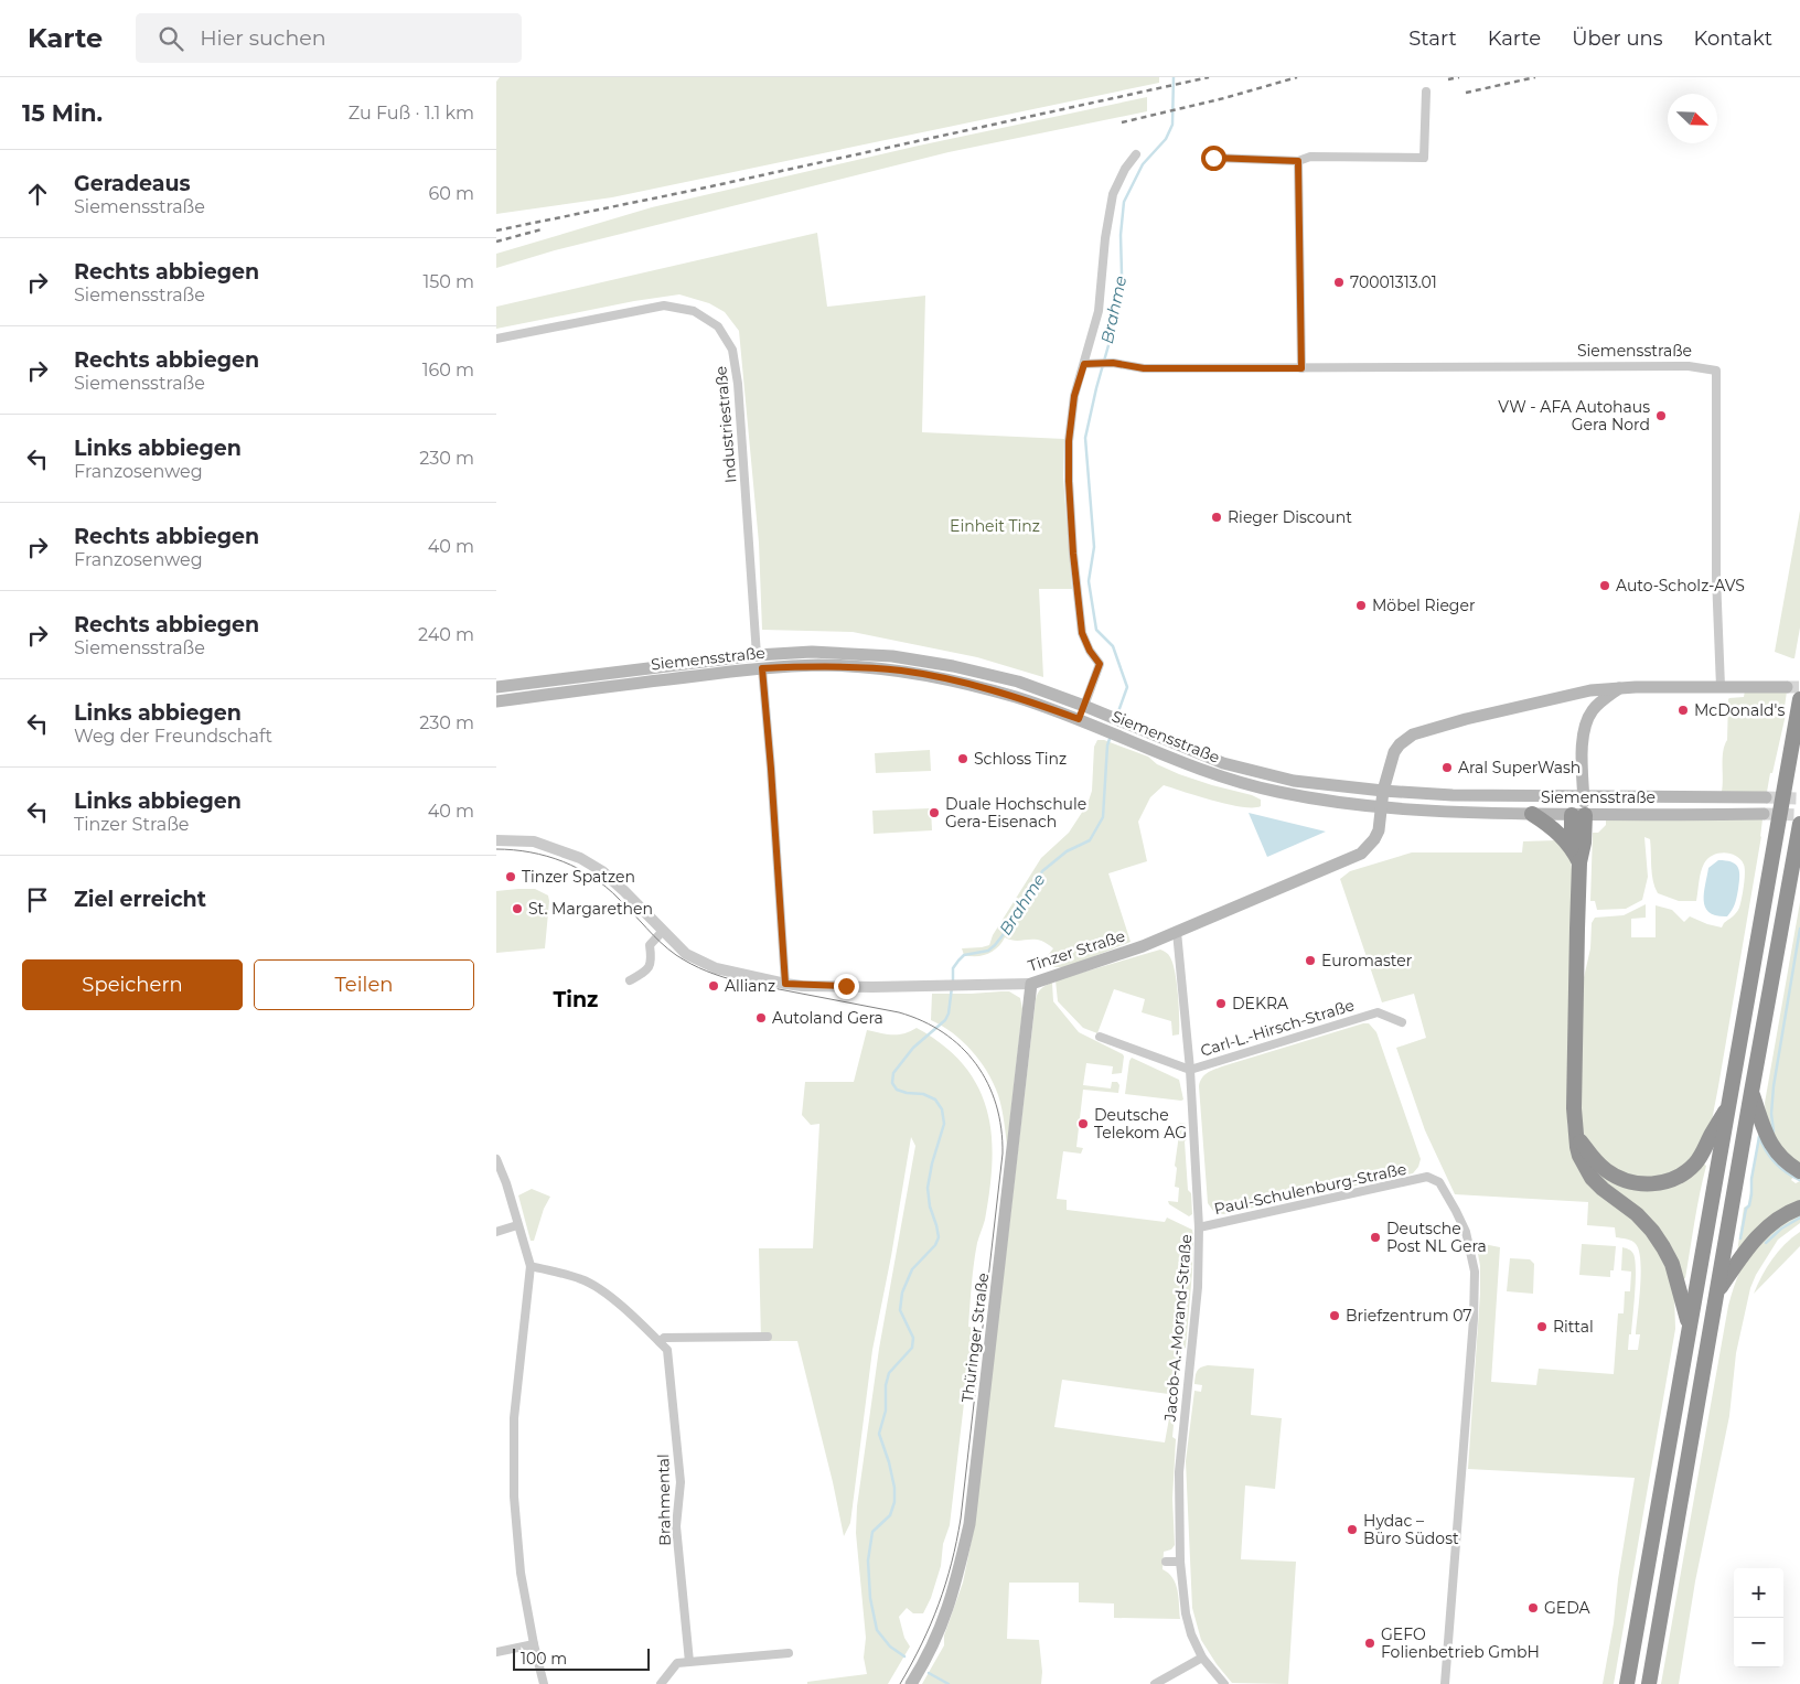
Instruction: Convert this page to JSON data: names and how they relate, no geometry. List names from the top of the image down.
{
  "streets": {
    "main road": ["Siemensstraße", "Tinzer Straße", "Thüringer Straße"],
    "street": [
      "Industriestraße",
      "Carl-L.-Hirsch-Straße",
      "Paul-Schulenburg-Straße",
      "Jacob-A.-Morand-Straße",
      "Brahmental"
    ]
  },
  "crossings": [
    ["Siemensstraße", "Industriestraße"],
    ["Siemensstraße", "Tinzer Straße"],
    ["Tinzer Straße", "Jacob-A.-Morand-Straße"],
    ["Tinzer Straße", "Thüringer Straße"],
    ["Carl-L.-Hirsch-Straße", "Jacob-A.-Morand-Straße"],
    ["Paul-Schulenburg-Straße", "Jacob-A.-Morand-Straße"]
  ],
  "districts": ["Tinz"],
  "water": ["Brahme"],
  "parks": ["Einheit Tinz"],
  "places": [
    "70001313.01",
    "VW - AFA Autohaus Gera Nord",
    "Rieger Discount",
    "Auto-Scholz-AVS",
    "Möbel Rieger",
    "McDonald's",
    "Schloss Tinz",
    "Aral SuperWash",
    "Duale Hochschule Gera-Eisenach",
    "Tinzer Spatzen",
    "St. Margarethen",
    "Euromaster",
    "Allianz",
    "DEKRA",
    "Autoland Gera",
    "Deutsche Telekom AG",
    "Deutsche Post NL Gera",
    "Briefzentrum 07",
    "Rittal",
    "Hydac – Büro Südost",
    "GEDA",
    "GEFO Folienbetrieb GmbH"
  ],
  "scale_bar": "100 m",
  "north": "bottom right",
  "page": {
    "header": "Karte",
    "search": "Hier suchen",
    "nav": [
      "Start",
      "Karte",
      "Über uns",
      "Kontakt"
    ],
    "heading": ["15 Min.", "Zu Fuß · 1.1 km"],
    "list": [
      ["Geradeaus", "Siemensstraße", "60 m"],
      ["Rechts abbiegen", "Siemensstraße", "150 m"],
      ["Rechts abbiegen", "Siemensstraße", "160 m"],
      ["Links abbiegen", "Franzosenweg", "230 m"],
      ["Rechts abbiegen", "Franzosenweg", "40 m"],
      ["Rechts abbiegen", "Siemensstraße", "240 m"],
      ["Links abbiegen", "Weg der Freundschaft", "230 m"],
      ["Links abbiegen", "Tinzer Straße", "40 m"],
      "Ziel erreicht"
    ],
    "buttons": ["Speichern", "Teilen"],
    "map_buttons": ["+", "−"],
    "scale": "100 m"
  }
}
